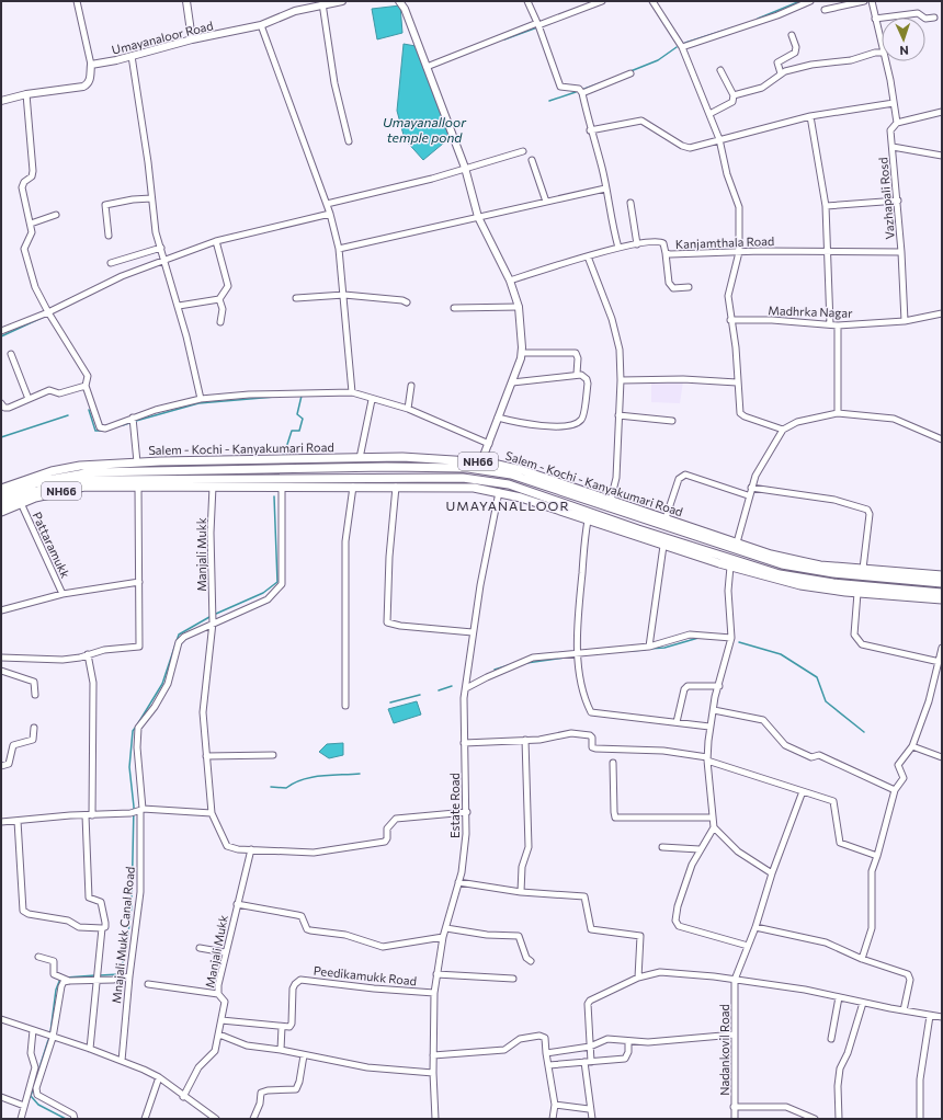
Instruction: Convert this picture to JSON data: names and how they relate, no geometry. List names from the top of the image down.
{
  "streets": {
    "highway": ["Salem - Kochi - Kanyakumari Road", "NH66"],
    "main road": ["Umayanaloor Road"],
    "street": [
      "Vazhapali Rosd",
      "Kanjamthala Road",
      "Madhrka Nagar",
      "Pattaramukk",
      "Manjali Mukk",
      "Estate Road",
      "Mnajali Mukk Canal Road",
      "Peedikamukk Road",
      "Nadankovil Road"
    ]
  },
  "crossings": [
    ["Vazhapali Rosd", "Kanjamthala Road"],
    ["Vazhapali Rosd", "Madhrka Nagar"],
    ["NH66", "Pattaramukk"],
    ["NH66", "Manjali Mukk"],
    ["NH66", "Estate Road"],
    ["NH66", "Mnajali Mukk Canal Road"],
    ["Manjali Mukk", "Mnajali Mukk Canal Road"],
    ["Estate Road", "Peedikamukk Road"]
  ],
  "districts": ["UMAYANALLOOR"],
  "water": ["Umayanalloor temple pond"],
  "north": "bottom"
}
